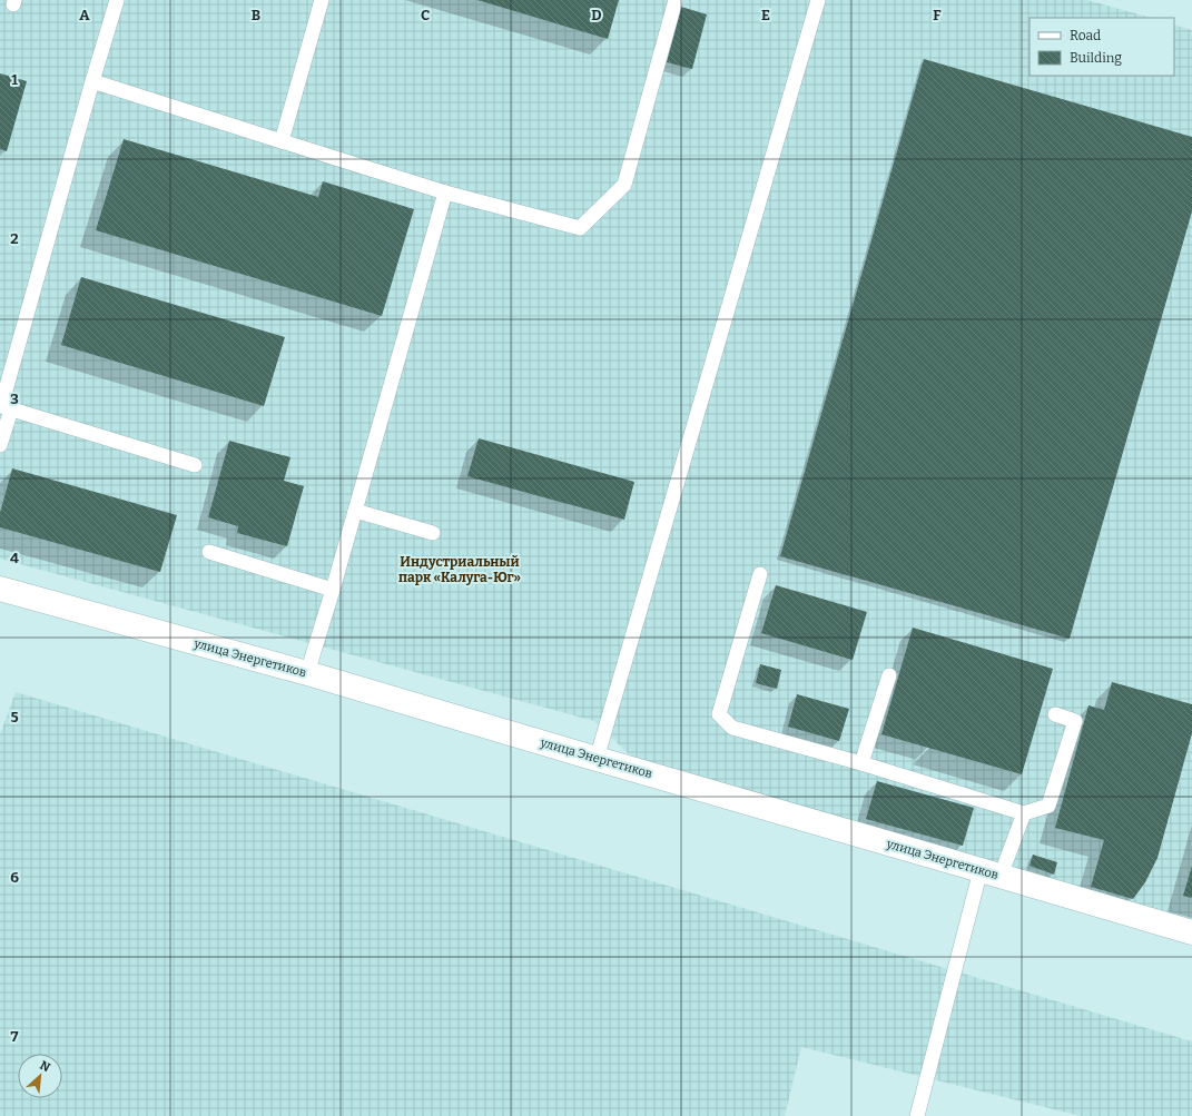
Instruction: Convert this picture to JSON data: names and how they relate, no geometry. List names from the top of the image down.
{
  "streets": {
    "street": ["улица Энергетиков"]
  },
  "districts": ["Индустриальный парк «Калуга-Юг»"],
  "legend": ["Road", "Building"],
  "north": "top right",
  "grid": {
    "columns": [
      "A",
      "B",
      "C",
      "D",
      "E",
      "F"
    ],
    "rows": [
      "1",
      "2",
      "3",
      "4",
      "5",
      "6",
      "7"
    ]
  }
}
